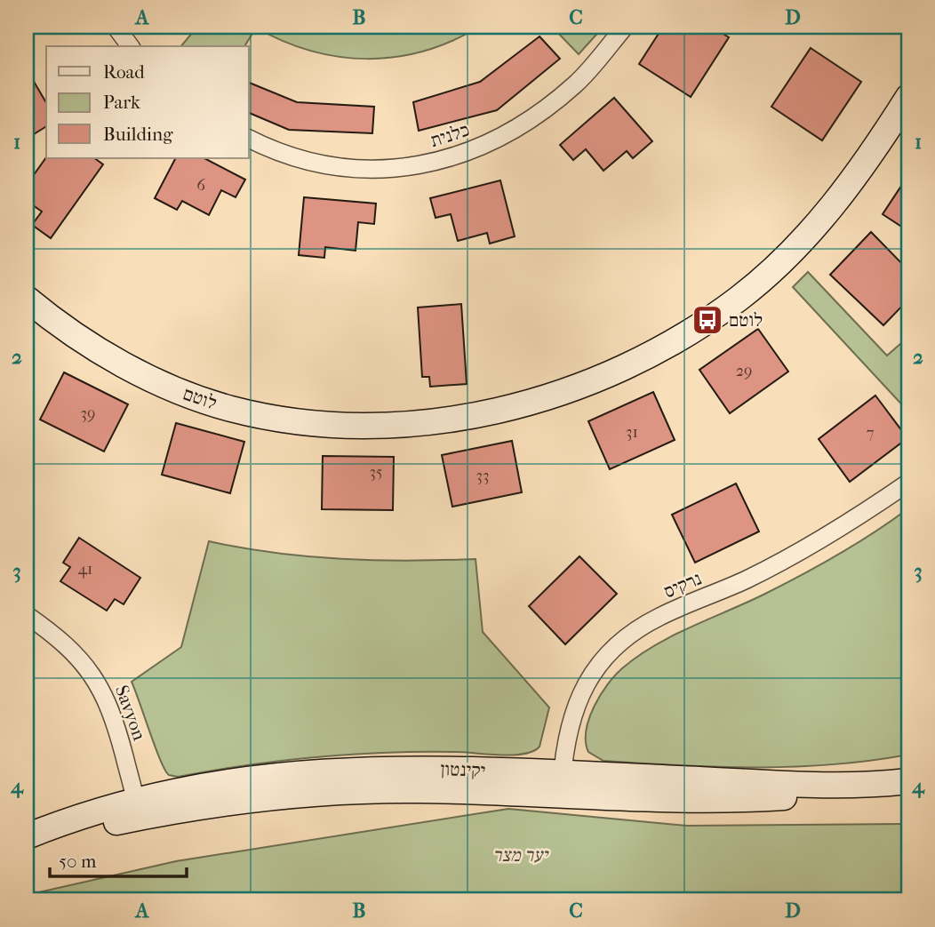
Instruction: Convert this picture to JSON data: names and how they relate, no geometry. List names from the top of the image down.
{
  "streets": {
    "street": [
      "כלנית",
      "לוטם",
      "נרקיס",
      "Savyon",
      "יקינטון"
    ]
  },
  "crossings": [
    ["נרקיס", "יקינטון"],
    ["Savyon", "יקינטון"]
  ],
  "parks": ["יער מצר"],
  "places": {
    "bus stop": ["לוטם"]
  },
  "house_numbers": [
    "6",
    "29",
    "39",
    "31",
    "7",
    "35",
    "33",
    "41"
  ],
  "legend": ["Road", "Park", "Building"],
  "scale_bar": "50 m",
  "grid": {
    "columns": [
      "A",
      "B",
      "C",
      "D"
    ],
    "rows": [
      "1",
      "2",
      "3",
      "4"
    ]
  }
}
